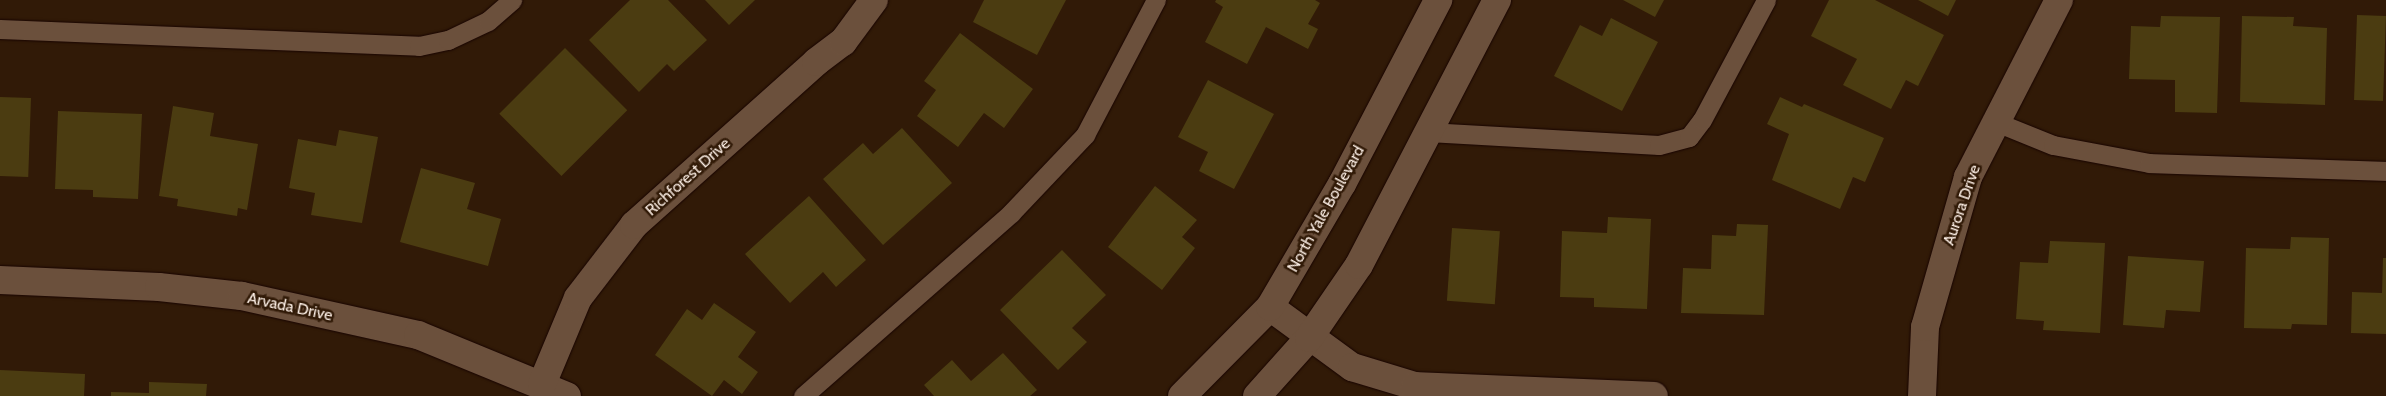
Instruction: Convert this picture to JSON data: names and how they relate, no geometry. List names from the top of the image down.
{
  "streets": {
    "street": [
      "Richforest Drive",
      "Aurora Drive",
      "North Yale Boulevard",
      "Arvada Drive"
    ]
  },
  "crossings": [
    ["Richforest Drive", "Arvada Drive"]
  ]
}
